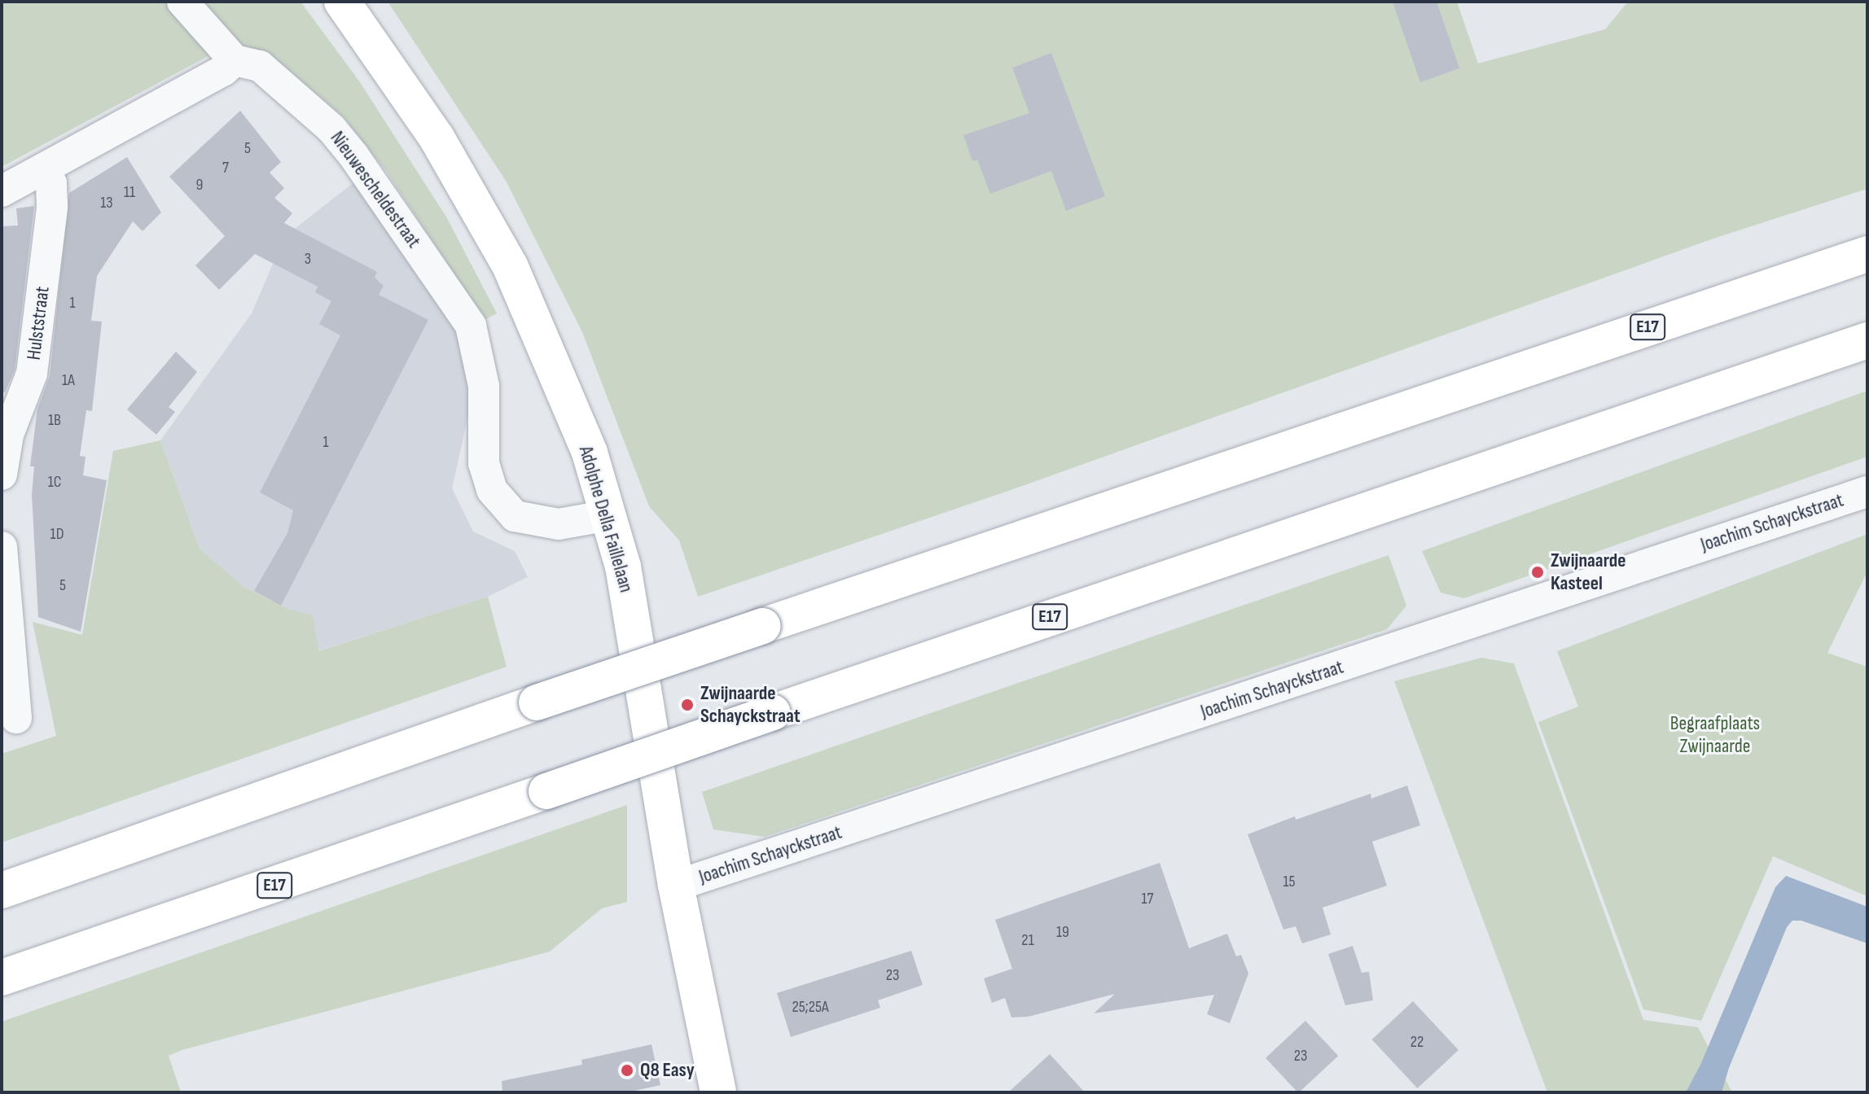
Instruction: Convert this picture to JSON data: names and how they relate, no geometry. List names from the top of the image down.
{
  "streets": {
    "main road": ["E17", "Adolphe Della Faillelaan"],
    "street": ["Nieuwescheldestraat", "Hulststraat", "Joachim Schayckstraat"]
  },
  "crossings": [
    ["Nieuwescheldestraat", "Adolphe Della Faillelaan"],
    ["Adolphe Della Faillelaan", "Joachim Schayckstraat"]
  ],
  "parks": ["Begraafplaats Zwijnaarde"],
  "places": ["Zwijnaarde Kasteel", "Zwijnaarde Schayckstraat", "Q8 Easy"],
  "house_numbers": [
    "5",
    "7",
    "9",
    "11",
    "13",
    "3",
    "1",
    "1A",
    "1B",
    "1",
    "1C",
    "1D",
    "5",
    "15",
    "17",
    "19",
    "21",
    "23",
    "25;25A",
    "22",
    "23"
  ]
}
